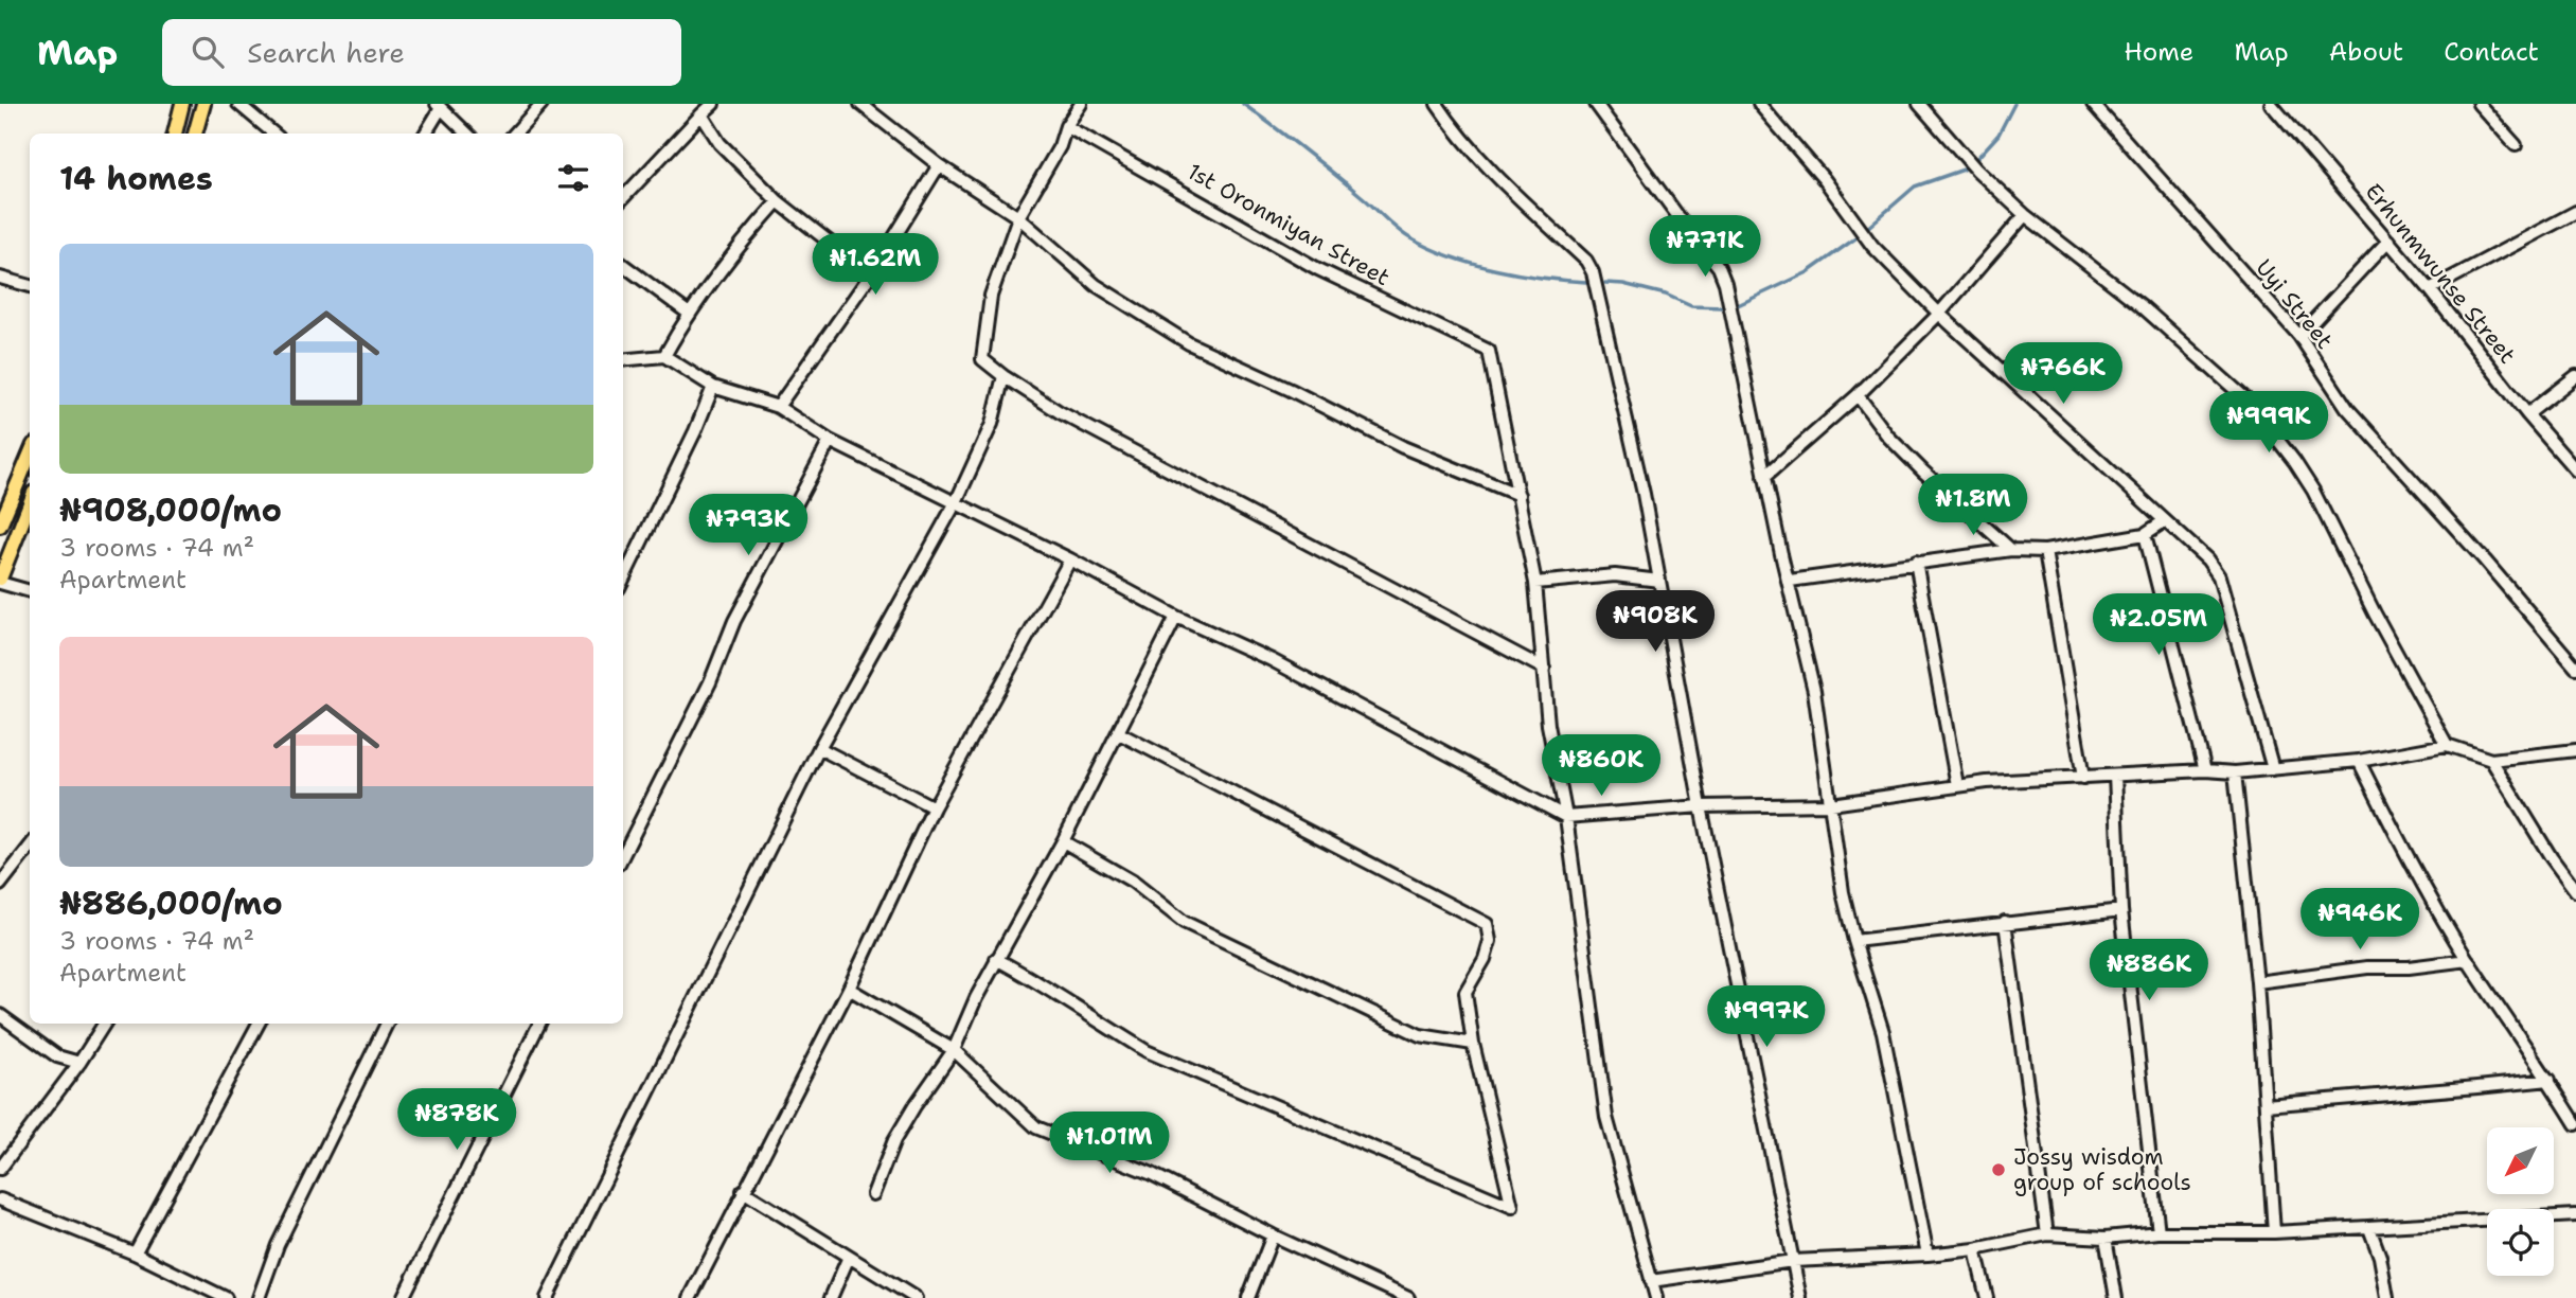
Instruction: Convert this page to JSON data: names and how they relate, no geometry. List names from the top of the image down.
{
  "streets": {
    "street": ["1st Oronmiyan Street", "Erhunmwunse Street", "Uyi Street"]
  },
  "places": ["Jossy wisdom group of schools"],
  "north": "bottom left",
  "page": {
    "header": "Map",
    "search": "Search here",
    "nav": [
      "Home",
      "Map",
      "About",
      "Contact"
    ],
    "heading": "14 homes",
    "price": [
      "₦771K",
      "₦1.62M",
      "₦766K",
      "₦999K",
      "₦1.8M",
      "₦793K",
      "₦908K",
      "₦2.05M",
      "₦860K",
      "₦946K",
      "₦886K",
      "₦997K",
      "₦878K",
      "₦1.01M"
    ],
    "list": [
      {
        "name": "₦908,000/mo",
        "note": "3 rooms · 74 m² · Apartment"
      },
      {
        "name": "₦886,000/mo",
        "note": "3 rooms · 74 m² · Apartment"
      }
    ]
  }
}
